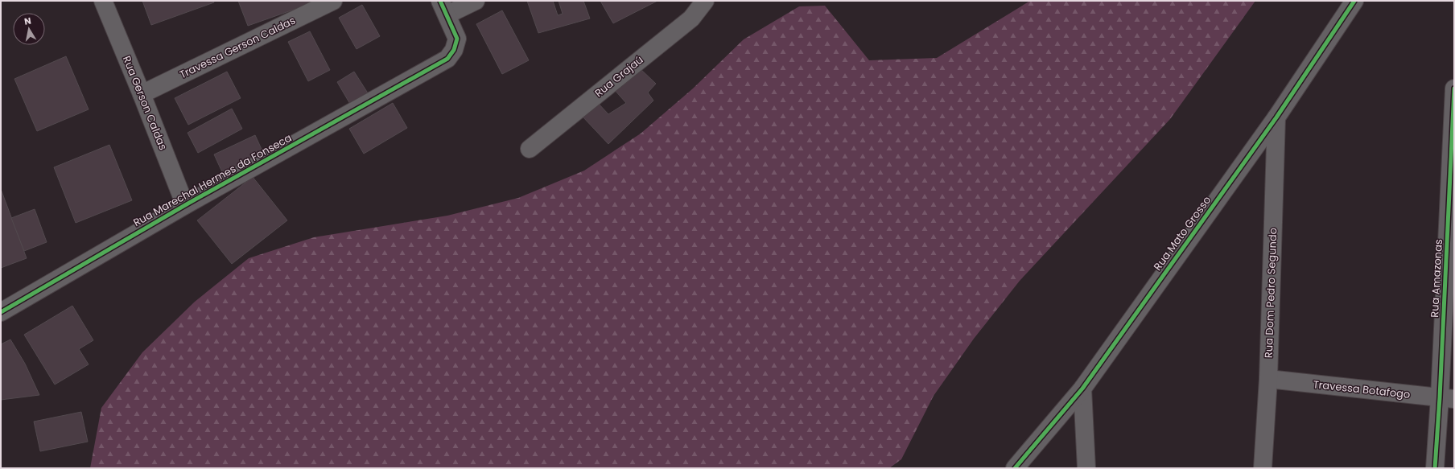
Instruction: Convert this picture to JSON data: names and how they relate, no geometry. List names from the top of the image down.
{
  "streets": {
    "street": [
      "Travessa Gerson Caldas",
      "Rua Grajaú",
      "Rua Gerson Caldas",
      "Rua Marechal Hermes da Fonseca",
      "Rua Mato Grosso",
      "Rua Amazonas",
      "Rua Dom Pedro Segundo",
      "Travessa Botafogo"
    ]
  },
  "crossings": [
    ["Travessa Gerson Caldas", "Rua Gerson Caldas"],
    ["Rua Gerson Caldas", "Rua Marechal Hermes da Fonseca"],
    ["Rua Mato Grosso", "Rua Dom Pedro Segundo"],
    ["Rua Amazonas", "Travessa Botafogo"],
    ["Rua Dom Pedro Segundo", "Travessa Botafogo"]
  ],
  "north": "top"
}
